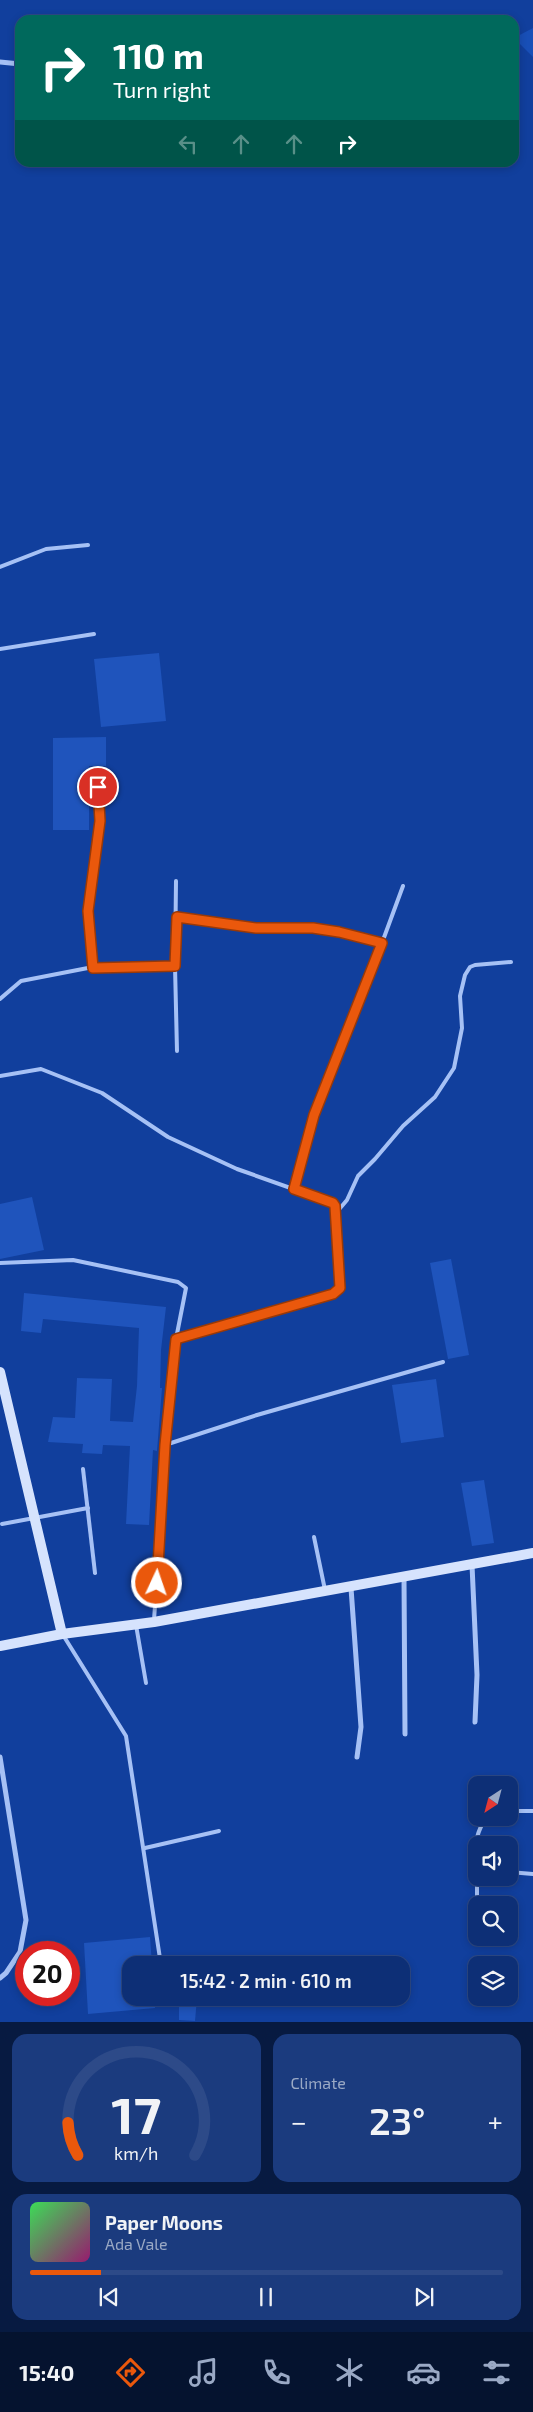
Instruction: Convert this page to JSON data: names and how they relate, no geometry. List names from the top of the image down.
{
  "north": "bottom left",
  "page": {
    "turn": ["110 m", "Turn right"],
    "limit": "20",
    "trip": "15:42 · 2 min · 610 m",
    "tile": "Climate",
    "heat": ["−", "23°", "+"],
    "song": ["Paper Moons", "Ada Vale"],
    "tabs": "15:40",
    "gauge": ["17", "km/h"]
  }
}
